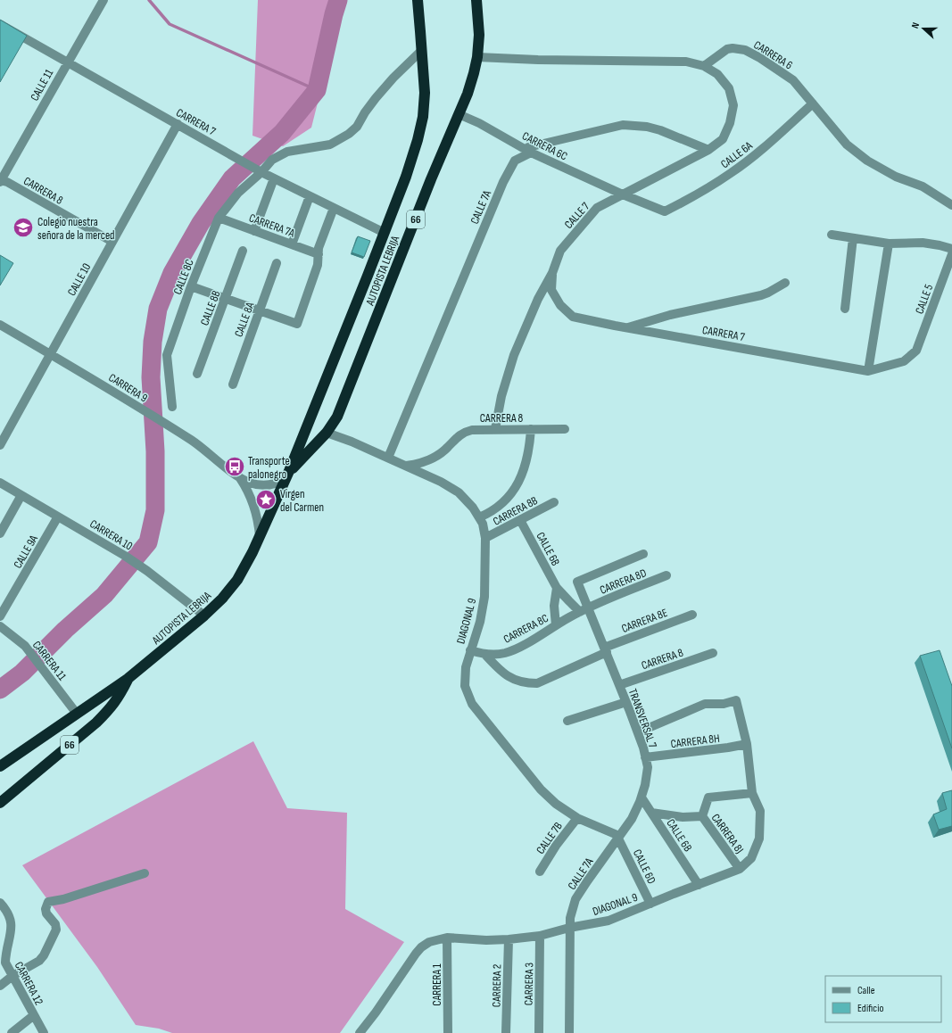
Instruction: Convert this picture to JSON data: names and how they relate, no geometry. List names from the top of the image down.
{
  "streets": {
    "highway": ["66", "AUTOPISTA LEBRIJA"],
    "street": [
      "CARRERA 6",
      "CALLE 11",
      "CARRERA 7",
      "CARRERA 6C",
      "CALLE 6A",
      "CARRERA 8",
      "CALLE 7A",
      "CALLE 7",
      "CARRERA 7A",
      "CALLE 8C",
      "CALLE 10",
      "CALLE 5",
      "CALLE 8B",
      "CALLE 8A",
      "CARRERA 9",
      "CARRERA 8B",
      "CARRERA 10",
      "CALLE 6B",
      "CALLE 9A",
      "CARRERA 8D",
      "CARRERA 8E",
      "DIAGONAL 9",
      "CARRERA 8C",
      "CARRERA 11",
      "TRANSVERSAL 7",
      "CARRERA 8H",
      "CARRERA 8J",
      "CALLE 7B",
      "CALLE 6D",
      "CARRERA 12",
      "CARRERA 3",
      "CARRERA 1",
      "CARRERA 2"
    ]
  },
  "crossings": [
    ["CARRERA 6", "CALLE 6A"],
    ["CARRERA 6", "CALLE 7"],
    ["CALLE 11", "CARRERA 7"],
    ["CALLE 11", "CARRERA 8"],
    ["CARRERA 7", "CALLE 7"],
    ["CARRERA 7", "AUTOPISTA LEBRIJA"],
    ["CARRERA 7", "CALLE 8C"],
    ["CARRERA 7", "CALLE 10"],
    ["CARRERA 7", "CALLE 5"],
    ["CARRERA 6C", "CALLE 6A"],
    ["CARRERA 6C", "CALLE 7A"],
    ["CARRERA 6C", "CALLE 7"],
    ["CARRERA 6C", "AUTOPISTA LEBRIJA"],
    ["CARRERA 8", "CALLE 7"],
    ["CARRERA 8", "CALLE 10"],
    ["CARRERA 8", "DIAGONAL 9"],
    ["CARRERA 8", "TRANSVERSAL 7"],
    ["CALLE 7A", "CALLE 7"],
    ["CALLE 7A", "DIAGONAL 9"],
    ["CALLE 7A", "TRANSVERSAL 7"],
    ["CALLE 7A", "CALLE 6D"],
    ["CARRERA 7A", "CALLE 8C"],
    ["AUTOPISTA LEBRIJA", "CALLE 8C"],
    ["AUTOPISTA LEBRIJA", "CARRERA 9"],
    ["AUTOPISTA LEBRIJA", "CARRERA 10"],
    ["AUTOPISTA LEBRIJA", "DIAGONAL 9"],
    ["AUTOPISTA LEBRIJA", "CARRERA 11"],
    ["CALLE 10", "CARRERA 9"],
    ["CARRERA 8B", "CALLE 6B"],
    ["CARRERA 8B", "DIAGONAL 9"],
    ["CARRERA 10", "CALLE 9A"],
    ["CALLE 6B", "CARRERA 8D"],
    ["CALLE 6B", "DIAGONAL 9"],
    ["CALLE 6B", "CARRERA 8C"],
    ["CALLE 6B", "TRANSVERSAL 7"],
    ["CALLE 6B", "CARRERA 8J"],
    ["CARRERA 8D", "CARRERA 8C"],
    ["CARRERA 8D", "TRANSVERSAL 7"],
    ["CARRERA 8E", "TRANSVERSAL 7"],
    ["DIAGONAL 9", "CARRERA 8C"],
    ["DIAGONAL 9", "TRANSVERSAL 7"],
    ["DIAGONAL 9", "CARRERA 8H"],
    ["DIAGONAL 9", "CARRERA 8J"],
    ["DIAGONAL 9", "CALLE 7B"],
    ["DIAGONAL 9", "CALLE 6D"],
    ["DIAGONAL 9", "CARRERA 3"],
    ["DIAGONAL 9", "CARRERA 1"],
    ["DIAGONAL 9", "CARRERA 2"],
    ["CARRERA 8C", "TRANSVERSAL 7"],
    ["TRANSVERSAL 7", "CARRERA 8H"],
    ["TRANSVERSAL 7", "CALLE 6D"]
  ],
  "places": {
    "school or university": ["Colegio nuestra señora de la merced"],
    "bus stop": ["Transporte palonegro"],
    "place": ["Virgen del Carmen"]
  },
  "legend": ["Calle", "Edificio"],
  "north": "left"
}
